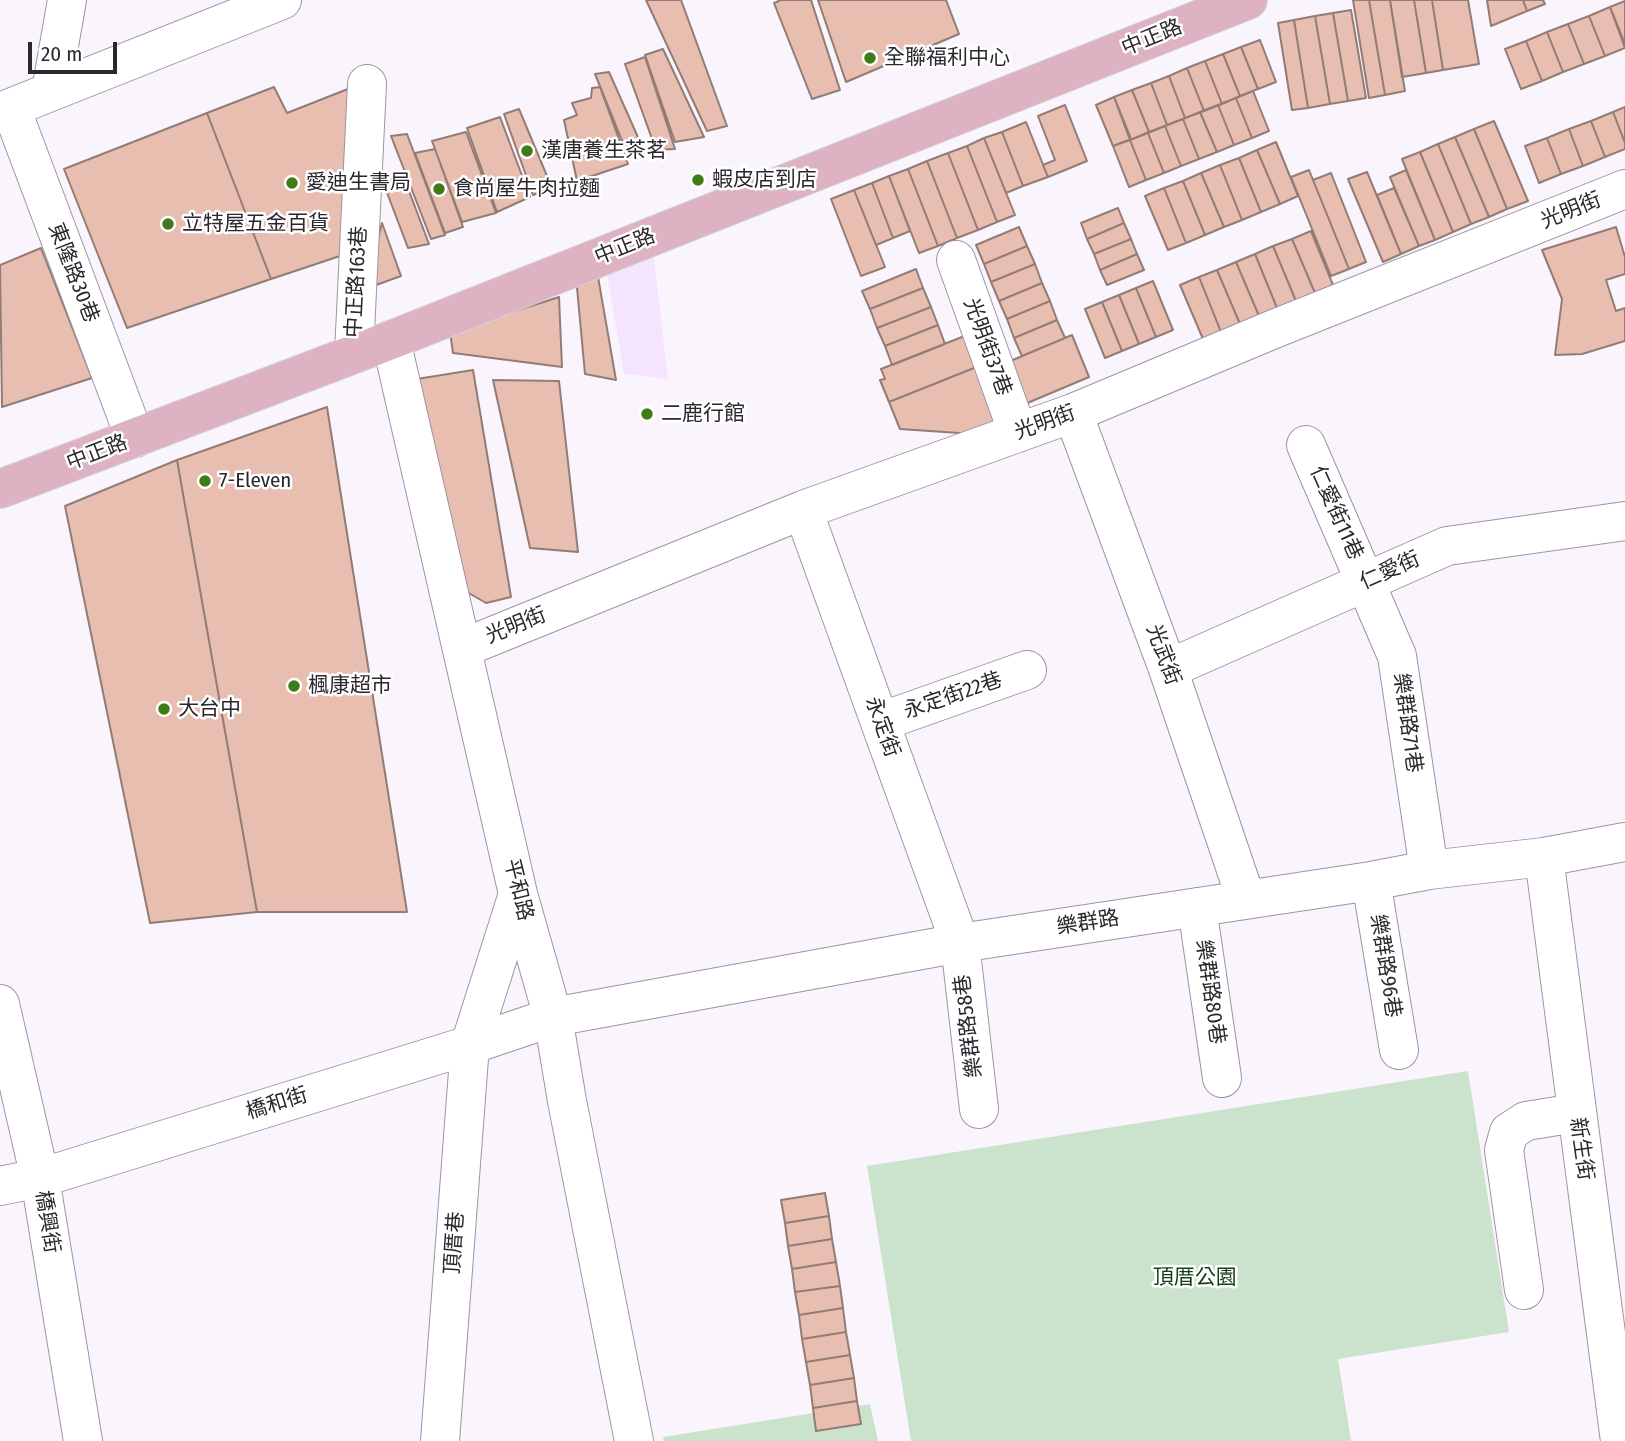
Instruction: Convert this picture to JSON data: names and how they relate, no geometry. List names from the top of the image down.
{
  "streets": {
    "main road": ["中正路"],
    "street": [
      "光明街",
      "東隆路30巷",
      "中正路163巷",
      "光明街37巷",
      "仁愛街11巷",
      "仁愛街",
      "光武街",
      "永定街22巷",
      "樂群路71巷",
      "永定街",
      "平和路",
      "樂群路",
      "樂群路96巷",
      "樂群路80巷",
      "樂群路58巷",
      "橋和街",
      "新生街",
      "橋興街",
      "頂厝巷"
    ]
  },
  "crossings": [
    ["中正路", "東隆路30巷"],
    ["中正路", "中正路163巷"],
    ["中正路", "平和路"],
    ["光明街", "光明街37巷"],
    ["光明街", "光武街"],
    ["光明街", "永定街"],
    ["光明街", "平和路"],
    ["仁愛街11巷", "仁愛街"],
    ["仁愛街11巷", "樂群路71巷"],
    ["仁愛街", "光武街"],
    ["仁愛街", "樂群路71巷"],
    ["光武街", "樂群路"],
    ["永定街22巷", "永定街"],
    ["樂群路71巷", "樂群路"],
    ["永定街", "樂群路"],
    ["永定街", "樂群路58巷"],
    ["平和路", "樂群路"],
    ["平和路", "橋和街"],
    ["平和路", "頂厝巷"],
    ["樂群路", "樂群路96巷"],
    ["樂群路", "樂群路80巷"],
    ["樂群路", "樂群路58巷"],
    ["樂群路", "橋和街"],
    ["樂群路", "新生街"],
    ["橋和街", "橋興街"],
    ["橋和街", "頂厝巷"]
  ],
  "parks": ["頂厝公園"],
  "places": [
    "全聯福利中心",
    "漢唐養生茶茗",
    "蝦皮店到店",
    "愛迪生書局",
    "食尚屋牛肉拉麵",
    "立特屋五金百貨",
    "二鹿行館",
    "7-Eleven",
    "楓康超市",
    "大台中"
  ],
  "scale_bar": "20 m"
}
